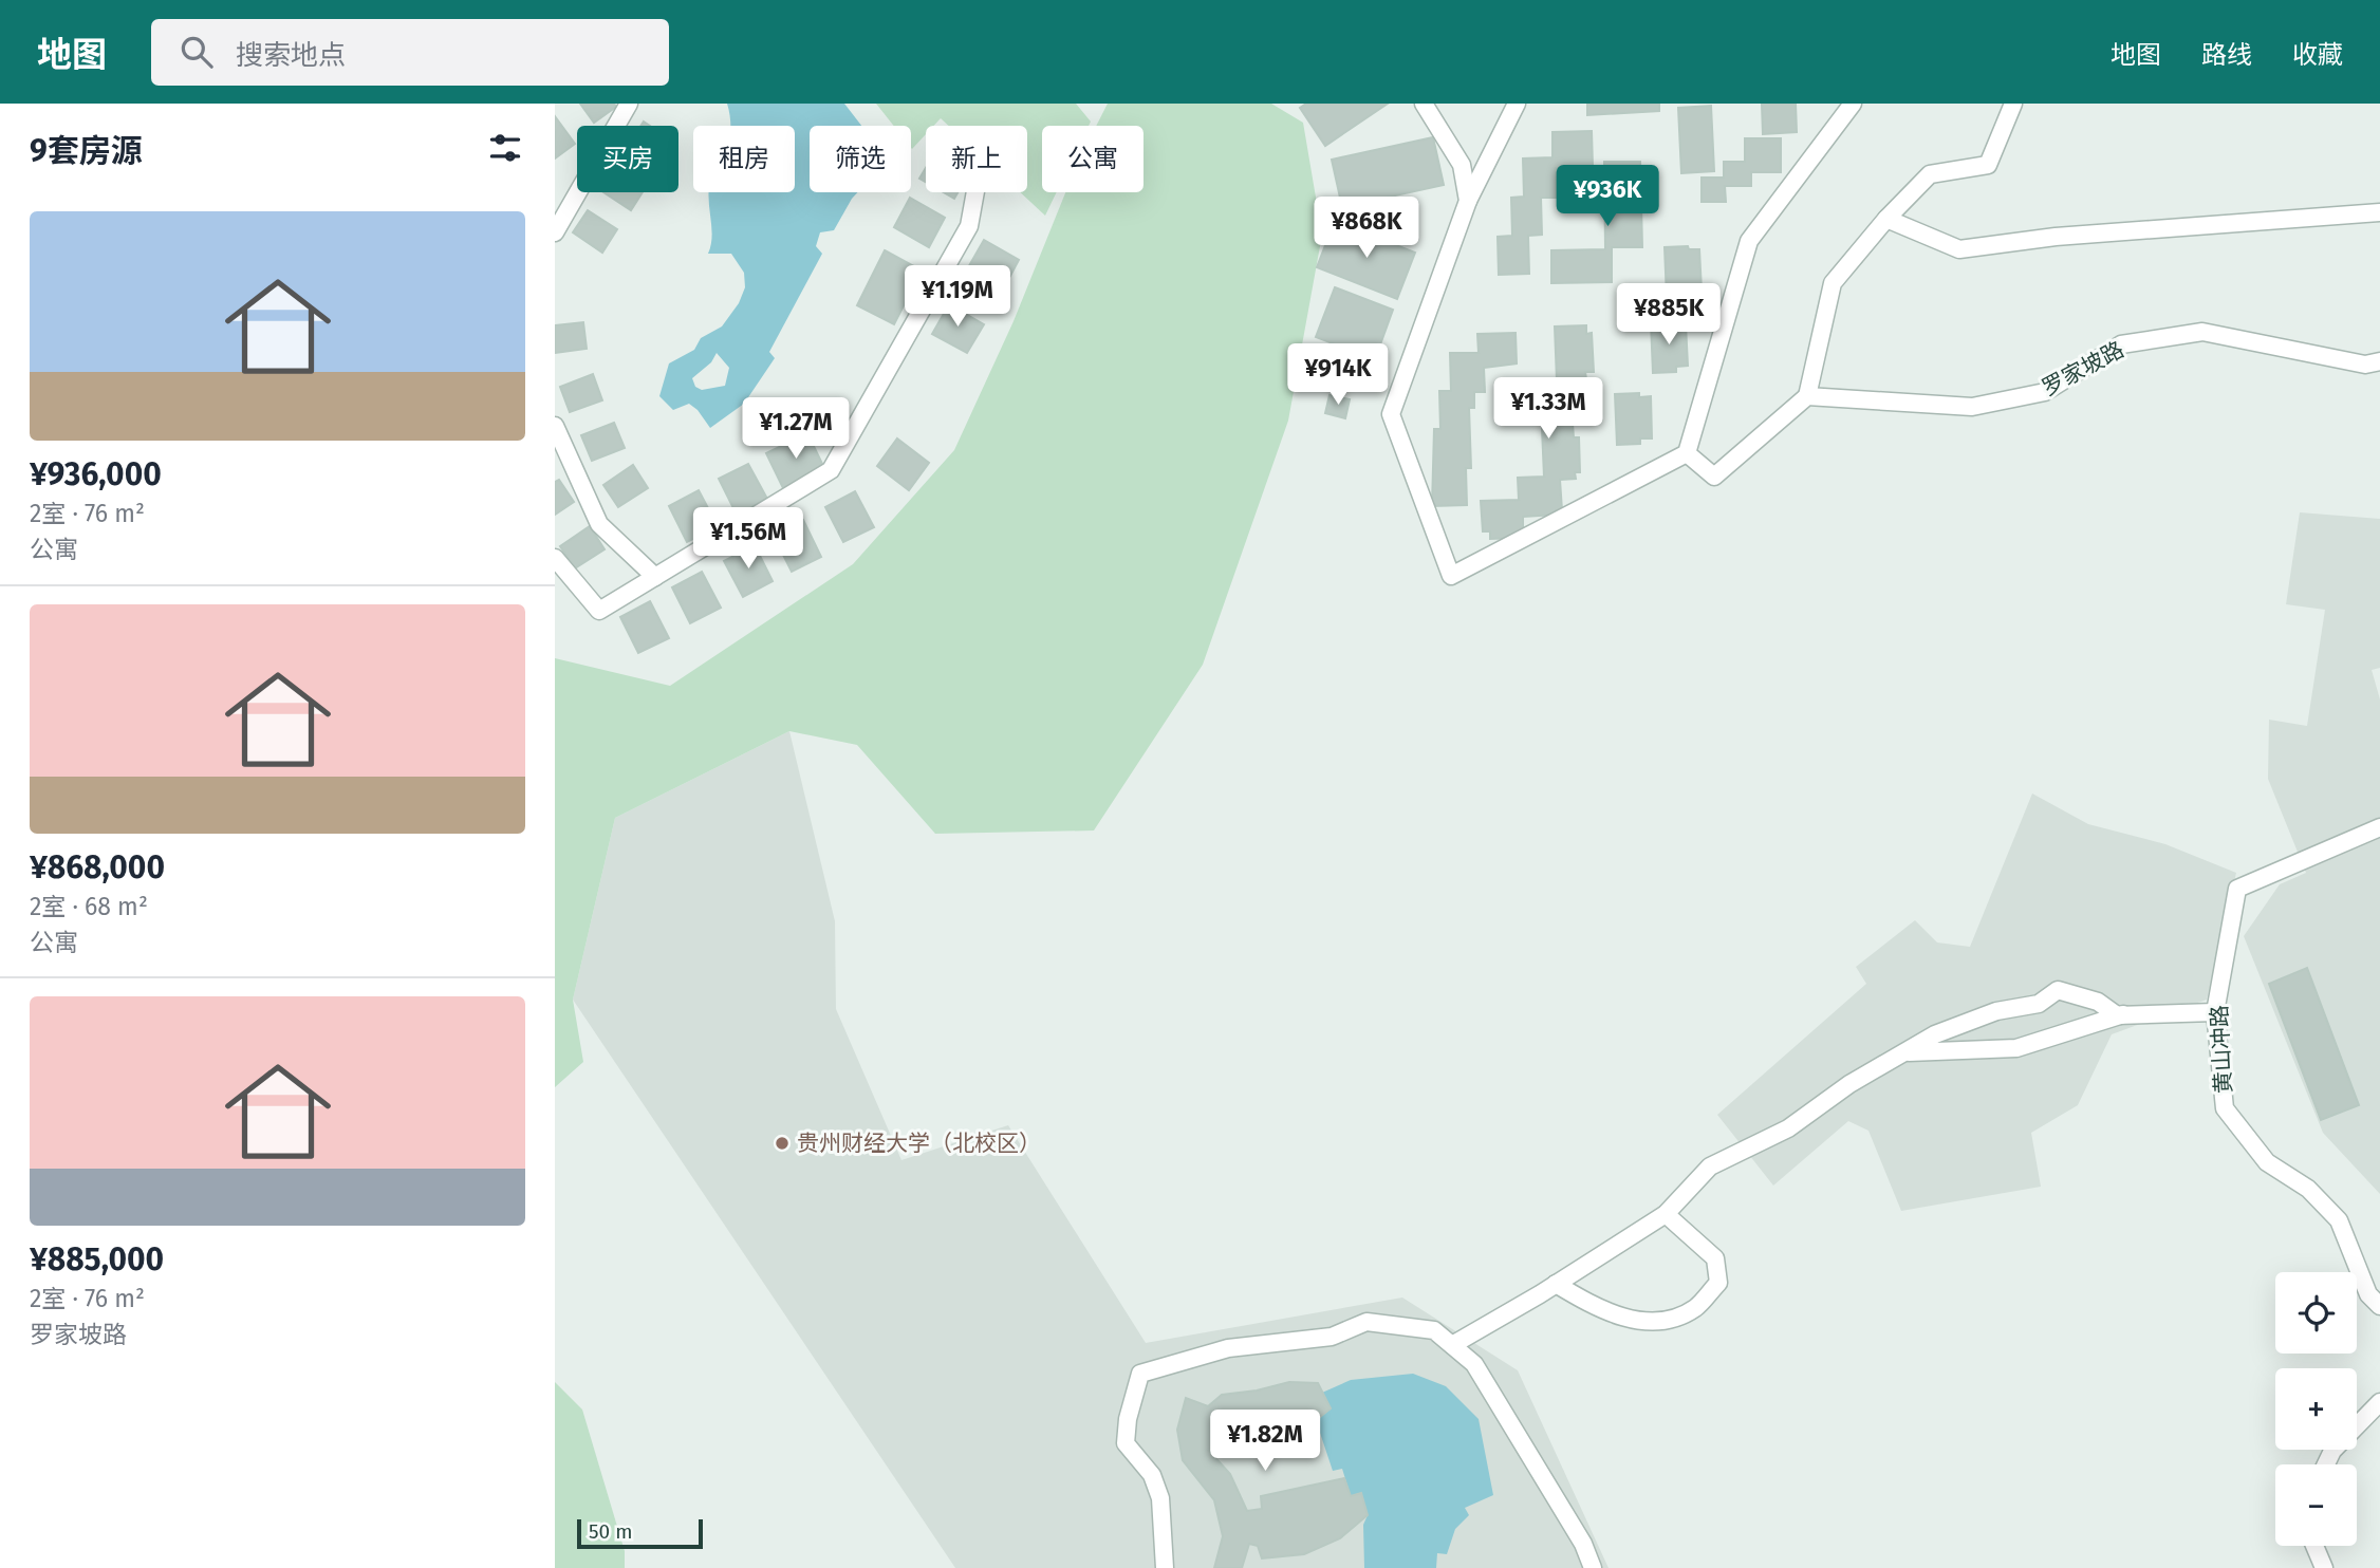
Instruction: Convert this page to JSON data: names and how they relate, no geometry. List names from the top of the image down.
{
  "streets": {
    "street": ["罗家坡路", "黄山冲路"]
  },
  "places": ["贵州财经大学（北校区）"],
  "scale_bar": "50 m",
  "page": {
    "header": "地图",
    "search": "搜索地点",
    "nav": ["地图", "路线", "收藏"],
    "heading": "9套房源",
    "chip": [
      "买房",
      "租房",
      "筛选",
      "新上",
      "公寓"
    ],
    "price": [
      "¥936K",
      "¥868K",
      "¥1.19M",
      "¥885K",
      "¥914K",
      "¥1.33M",
      "¥1.27M",
      "¥1.56M",
      "¥1.82M"
    ],
    "list": [
      {
        "name": "¥936,000",
        "note": "2室 · 76 m² · 公寓"
      },
      {
        "name": "¥868,000",
        "note": "2室 · 68 m² · 公寓"
      },
      {
        "name": "¥885,000",
        "note": "2室 · 76 m² · 罗家坡路"
      }
    ],
    "map_buttons": ["+", "−"],
    "scale": "50 m"
  }
}
